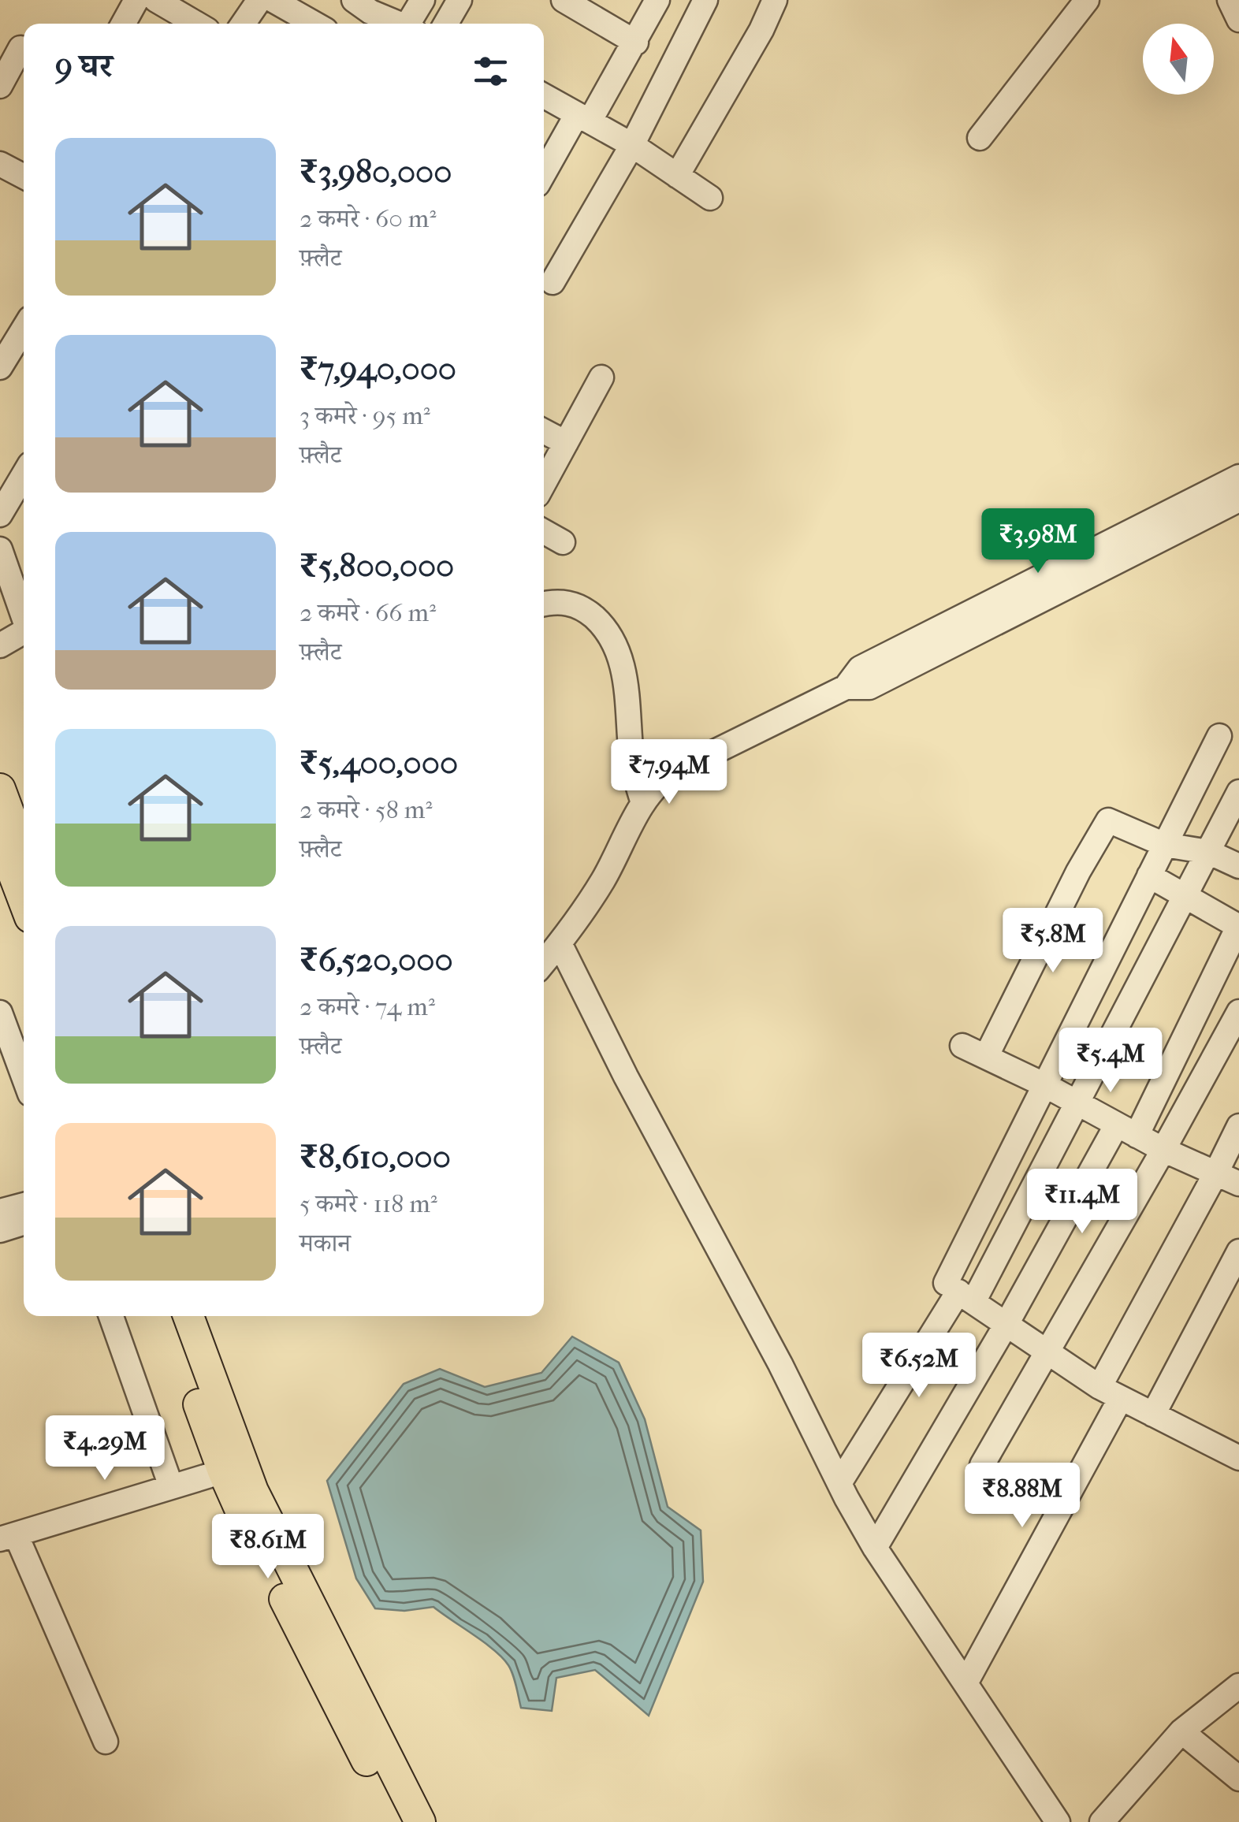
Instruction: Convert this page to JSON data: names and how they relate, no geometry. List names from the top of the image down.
{
  "north": "top",
  "page": {
    "heading": "9 घर",
    "list": [
      {
        "name": "₹3,980,000",
        "note": "2 कमरे · 60 m² · फ़्लैट"
      },
      {
        "name": "₹7,940,000",
        "note": "3 कमरे · 95 m² · फ़्लैट"
      },
      {
        "name": "₹5,800,000",
        "note": "2 कमरे · 66 m² · फ़्लैट"
      },
      {
        "name": "₹5,400,000",
        "note": "2 कमरे · 58 m² · फ़्लैट"
      },
      {
        "name": "₹6,520,000",
        "note": "2 कमरे · 74 m² · फ़्लैट"
      },
      {
        "name": "₹8,610,000",
        "note": "5 कमरे · 118 m² · मकान"
      }
    ],
    "price": [
      "₹3.98M",
      "₹7.94M",
      "₹5.8M",
      "₹5.4M",
      "₹11.4M",
      "₹6.52M",
      "₹4.29M",
      "₹8.88M",
      "₹8.61M"
    ]
  }
}
